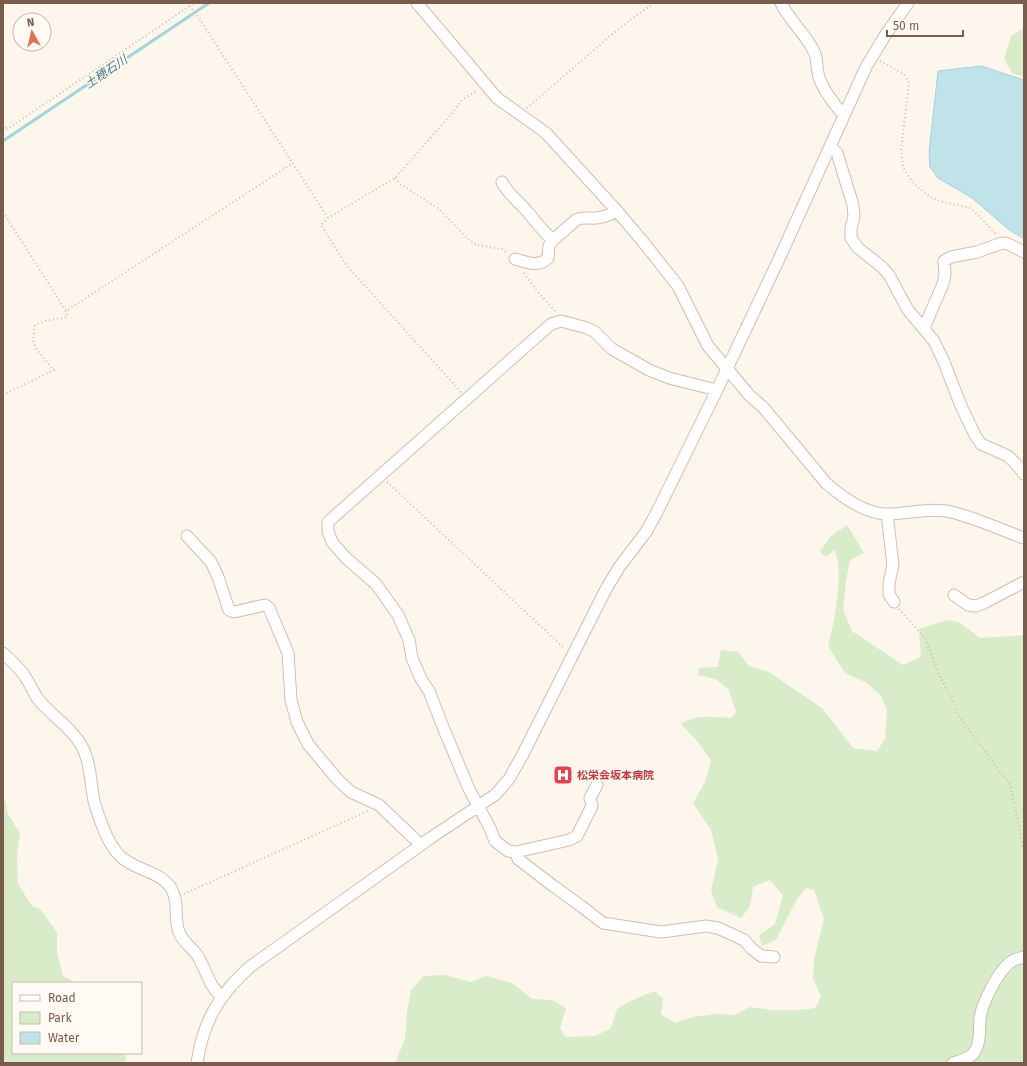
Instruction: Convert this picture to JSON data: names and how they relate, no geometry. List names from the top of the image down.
{
  "water": ["土穂石川"],
  "places": {
    "hospital": ["松栄会坂本病院"]
  },
  "legend": ["Road", "Park", "Water"],
  "scale_bar": "50 m",
  "north": "top"
}
